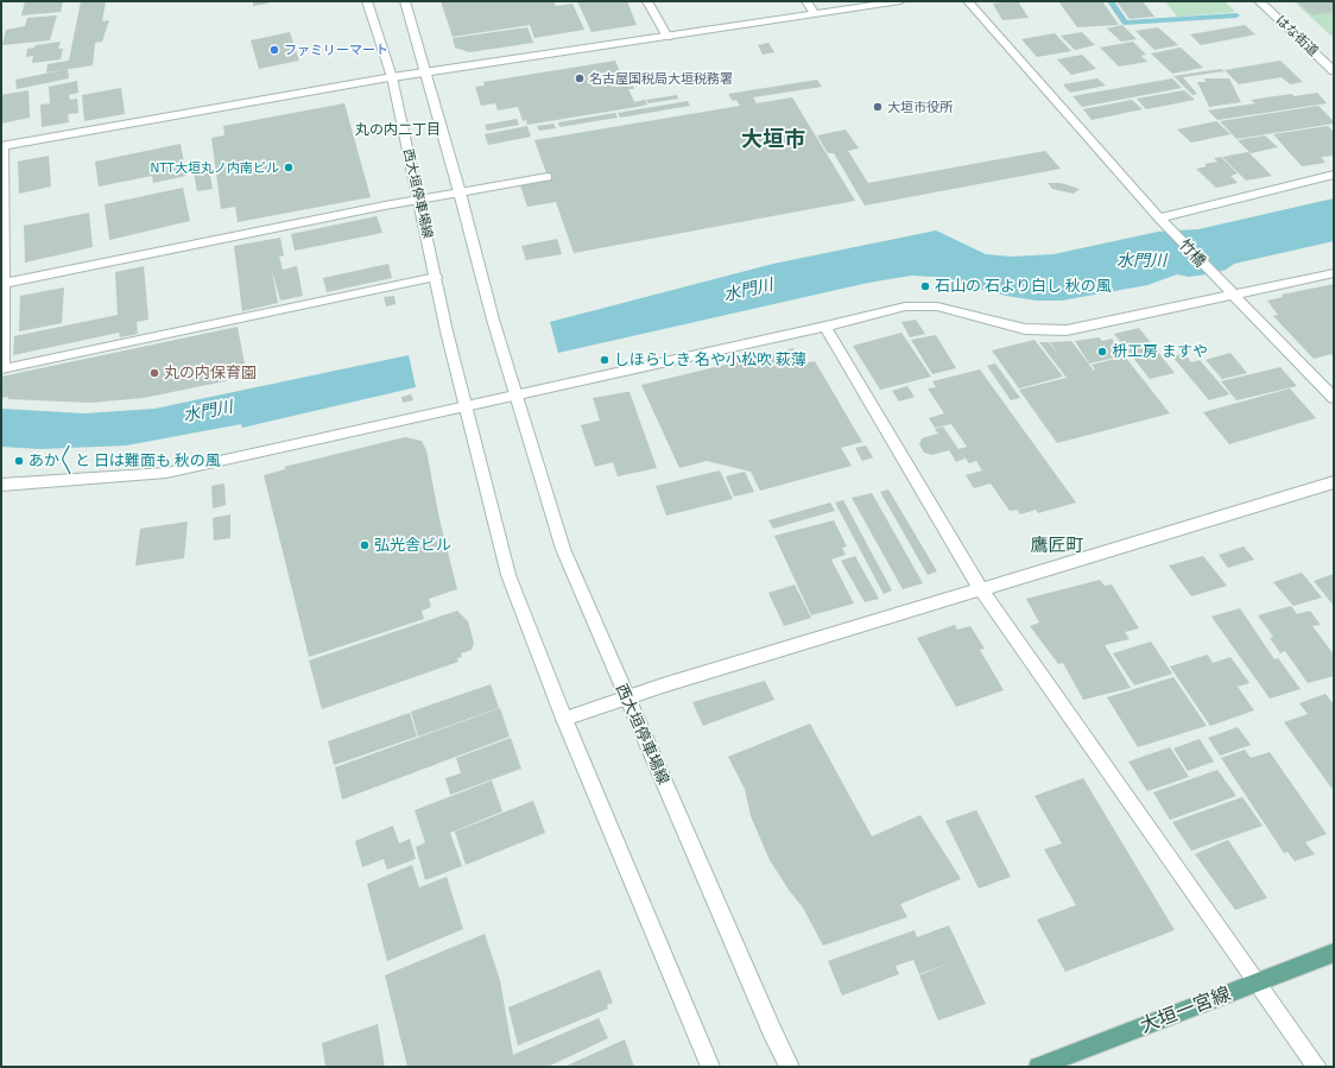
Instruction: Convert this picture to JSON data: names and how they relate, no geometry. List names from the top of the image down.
{
  "streets": {
    "main road": ["大垣一宮線"],
    "street": ["はな街道", "西大垣停車場線", "竹橋"]
  },
  "districts": ["丸の内二丁目", "大垣市", "鷹匠町"],
  "water": ["水門川"],
  "places": [
    "ファミリーマート",
    "名古屋国税局大垣税務署",
    "大垣市役所",
    "NTT大垣丸ノ内南ビル",
    "石山の 石より白し 秋の風",
    "枡工房 ますや",
    "しほらしき 名や小松吹 萩薄",
    "丸の内保育園",
    "あか〱と 日は難面も 秋の風",
    "弘光舎ビル"
  ]
}
